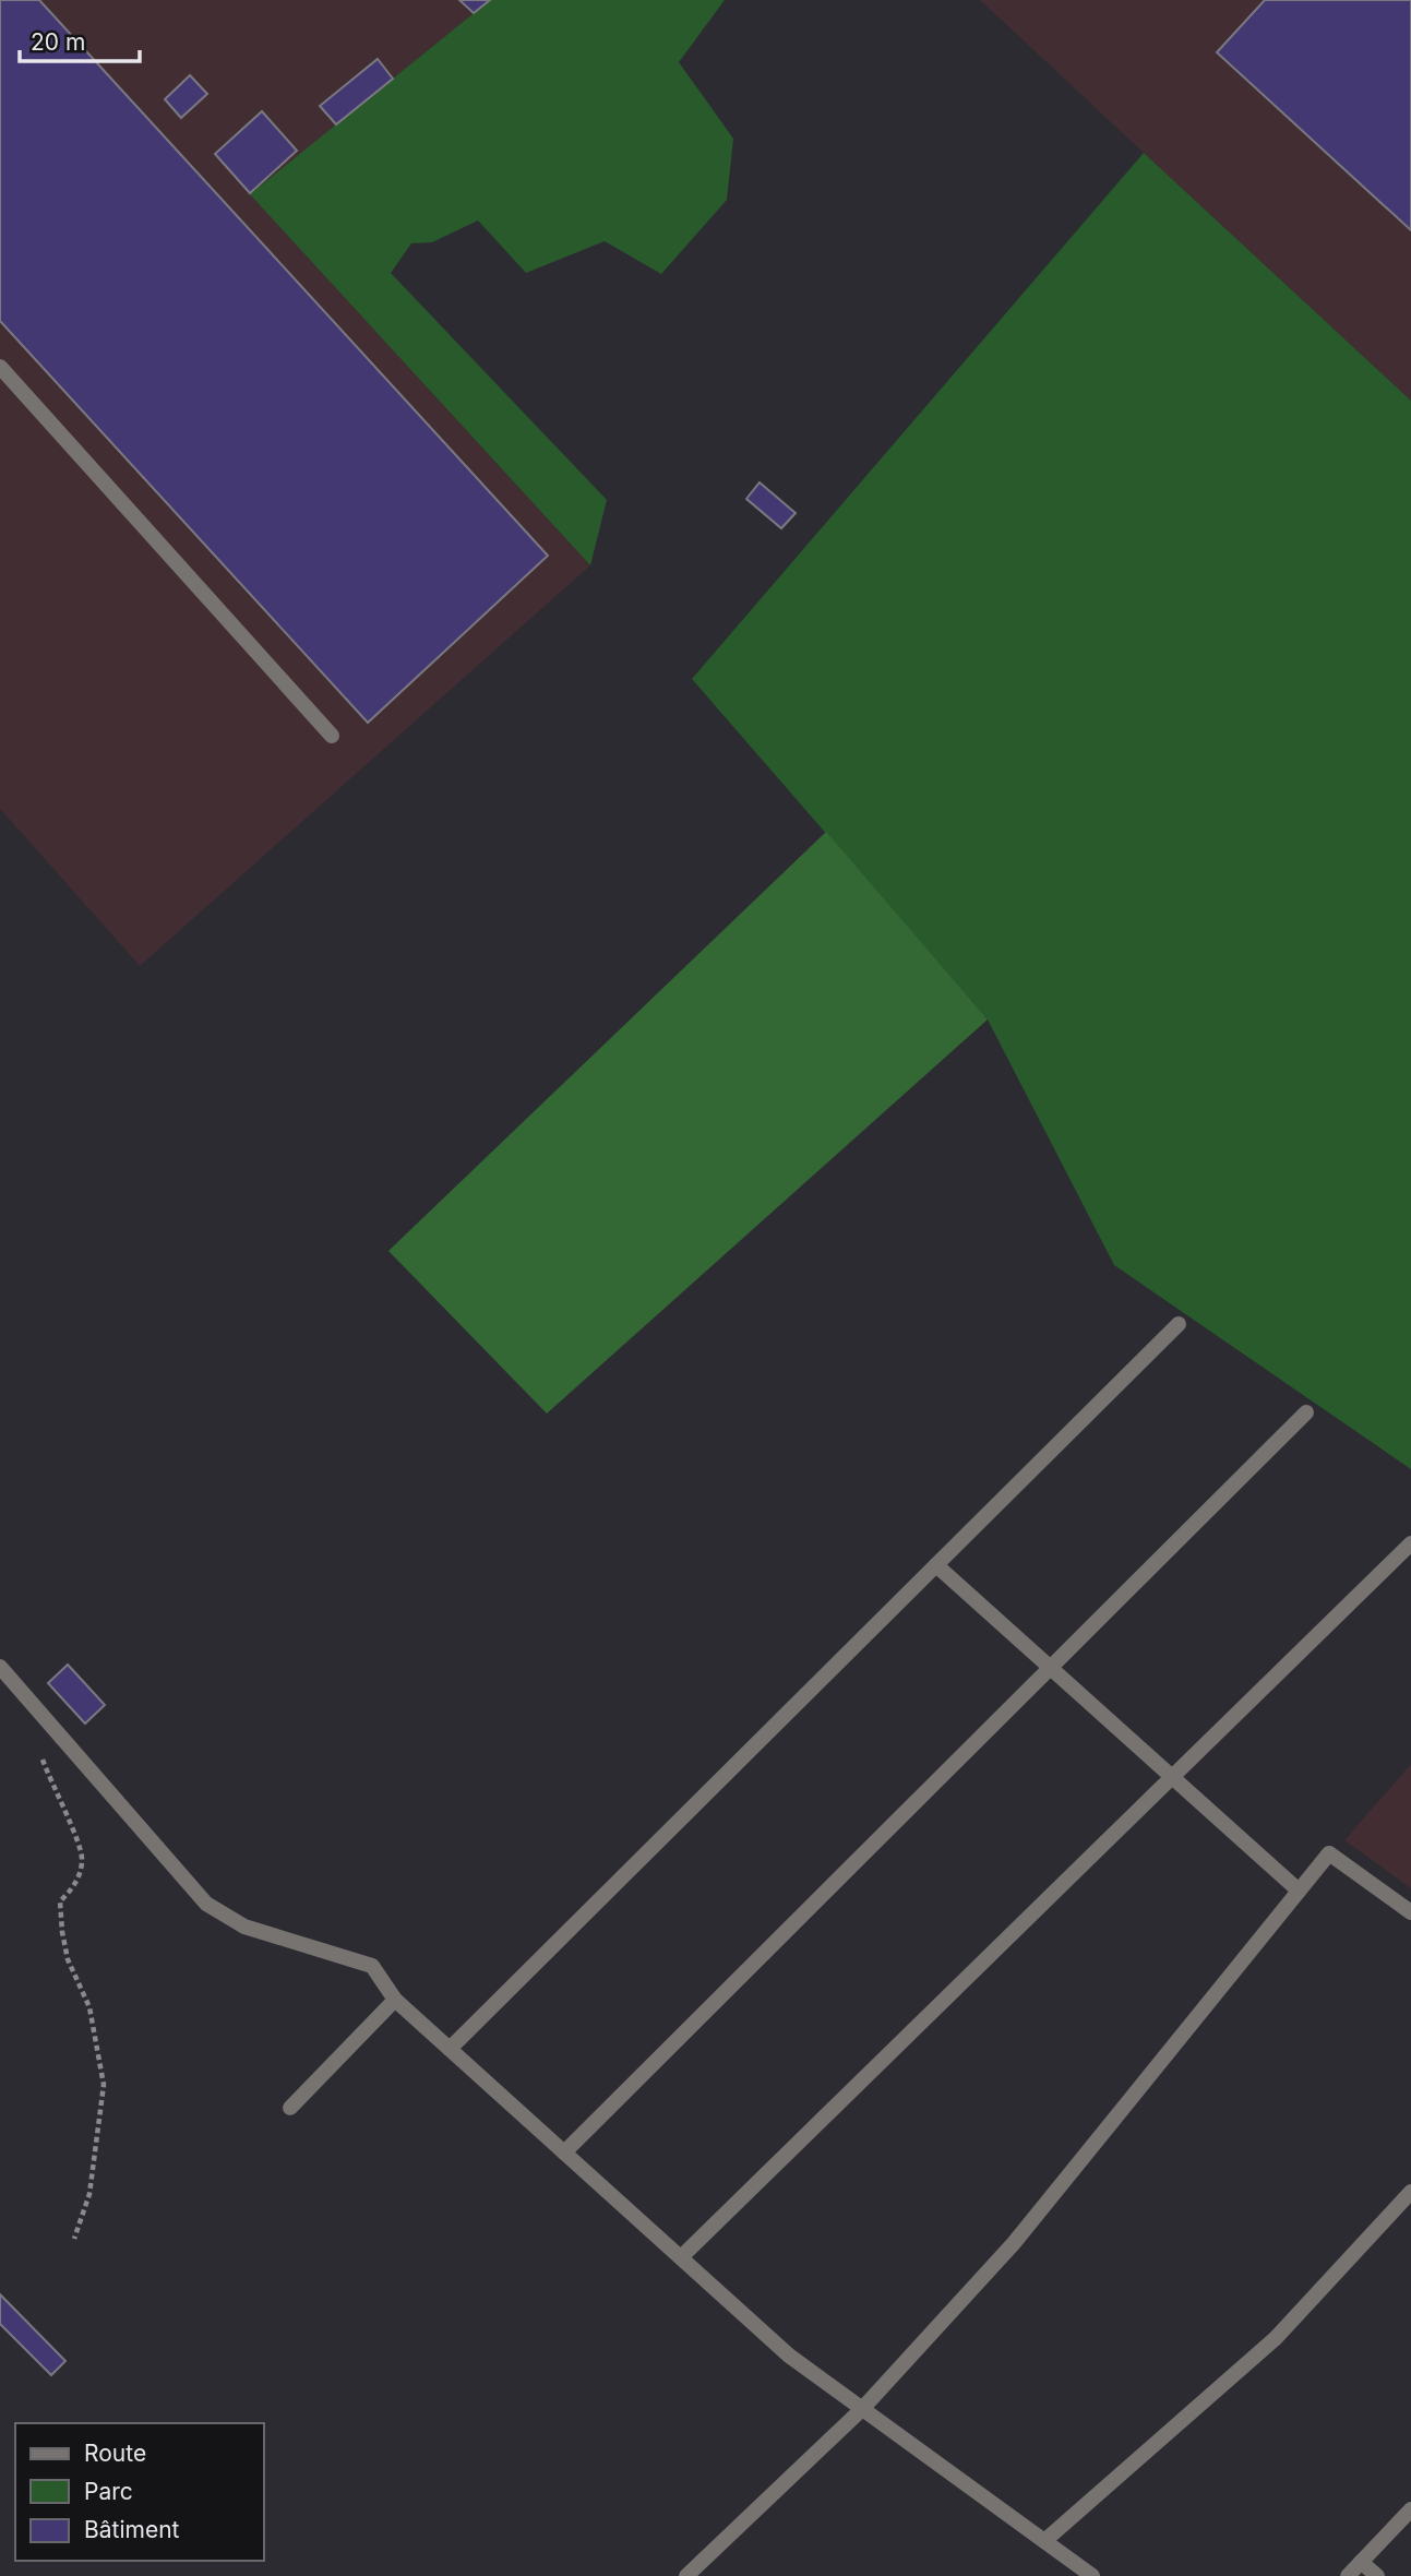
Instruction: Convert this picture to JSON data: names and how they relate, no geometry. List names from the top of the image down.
{
  "legend": ["Route", "Parc", "Bâtiment"],
  "scale_bar": "20 m"
}
